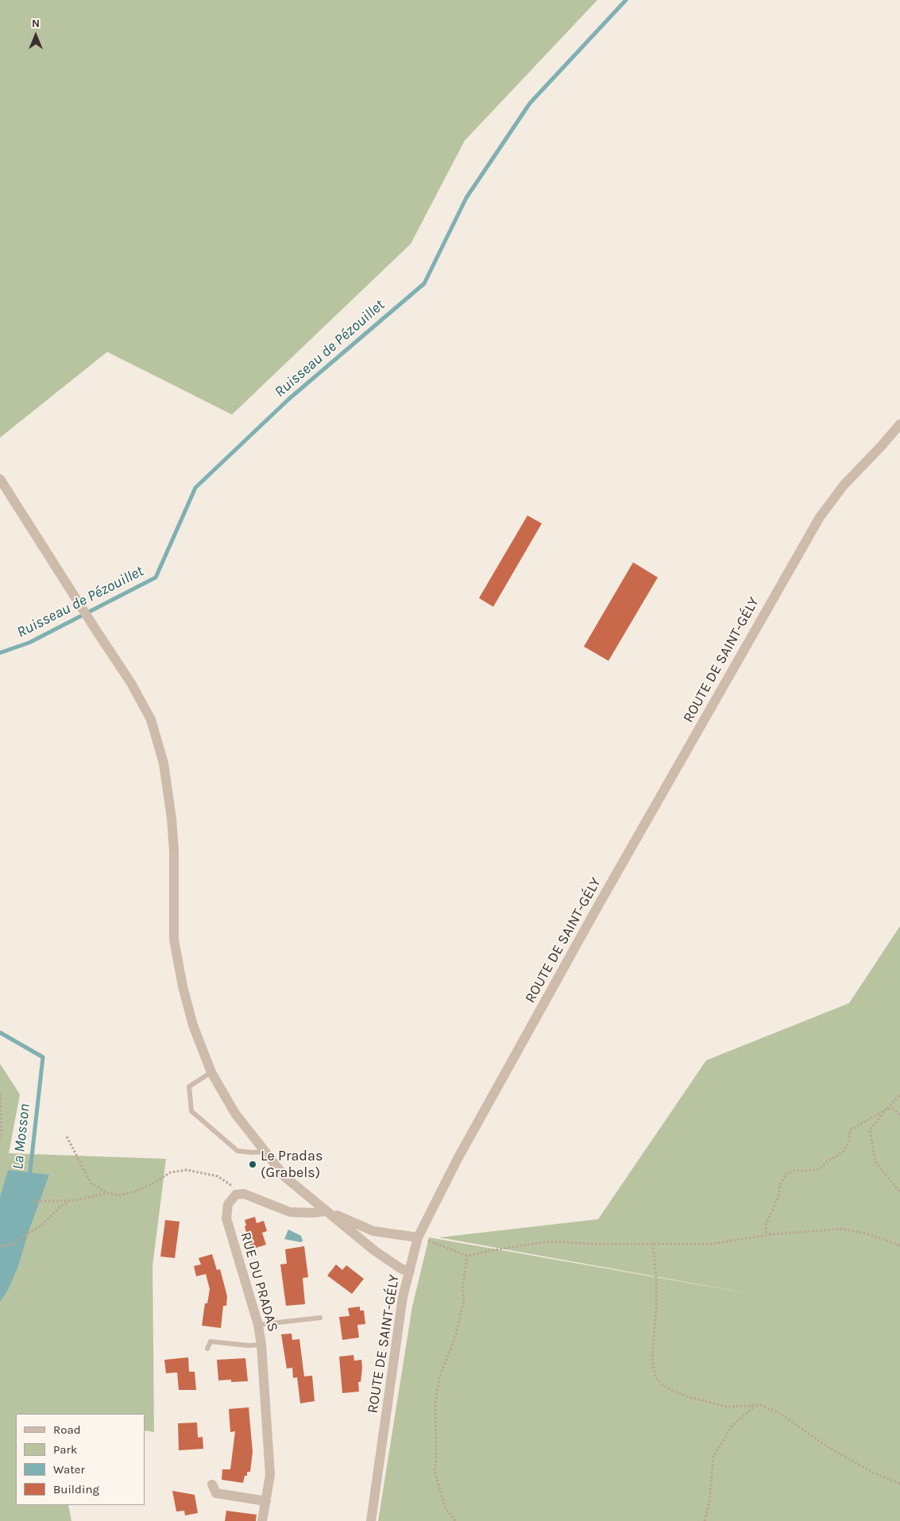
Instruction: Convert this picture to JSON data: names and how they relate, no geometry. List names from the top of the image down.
{
  "streets": {
    "street": ["ROUTE DE SAINT-GÉLY", "RUE DU PRADAS"]
  },
  "water": ["Ruisseau de Pézouillet", "La Mosson"],
  "places": ["Le Pradas (Grabels)"],
  "legend": [
    "Road",
    "Park",
    "Water",
    "Building"
  ],
  "north": "top"
}
